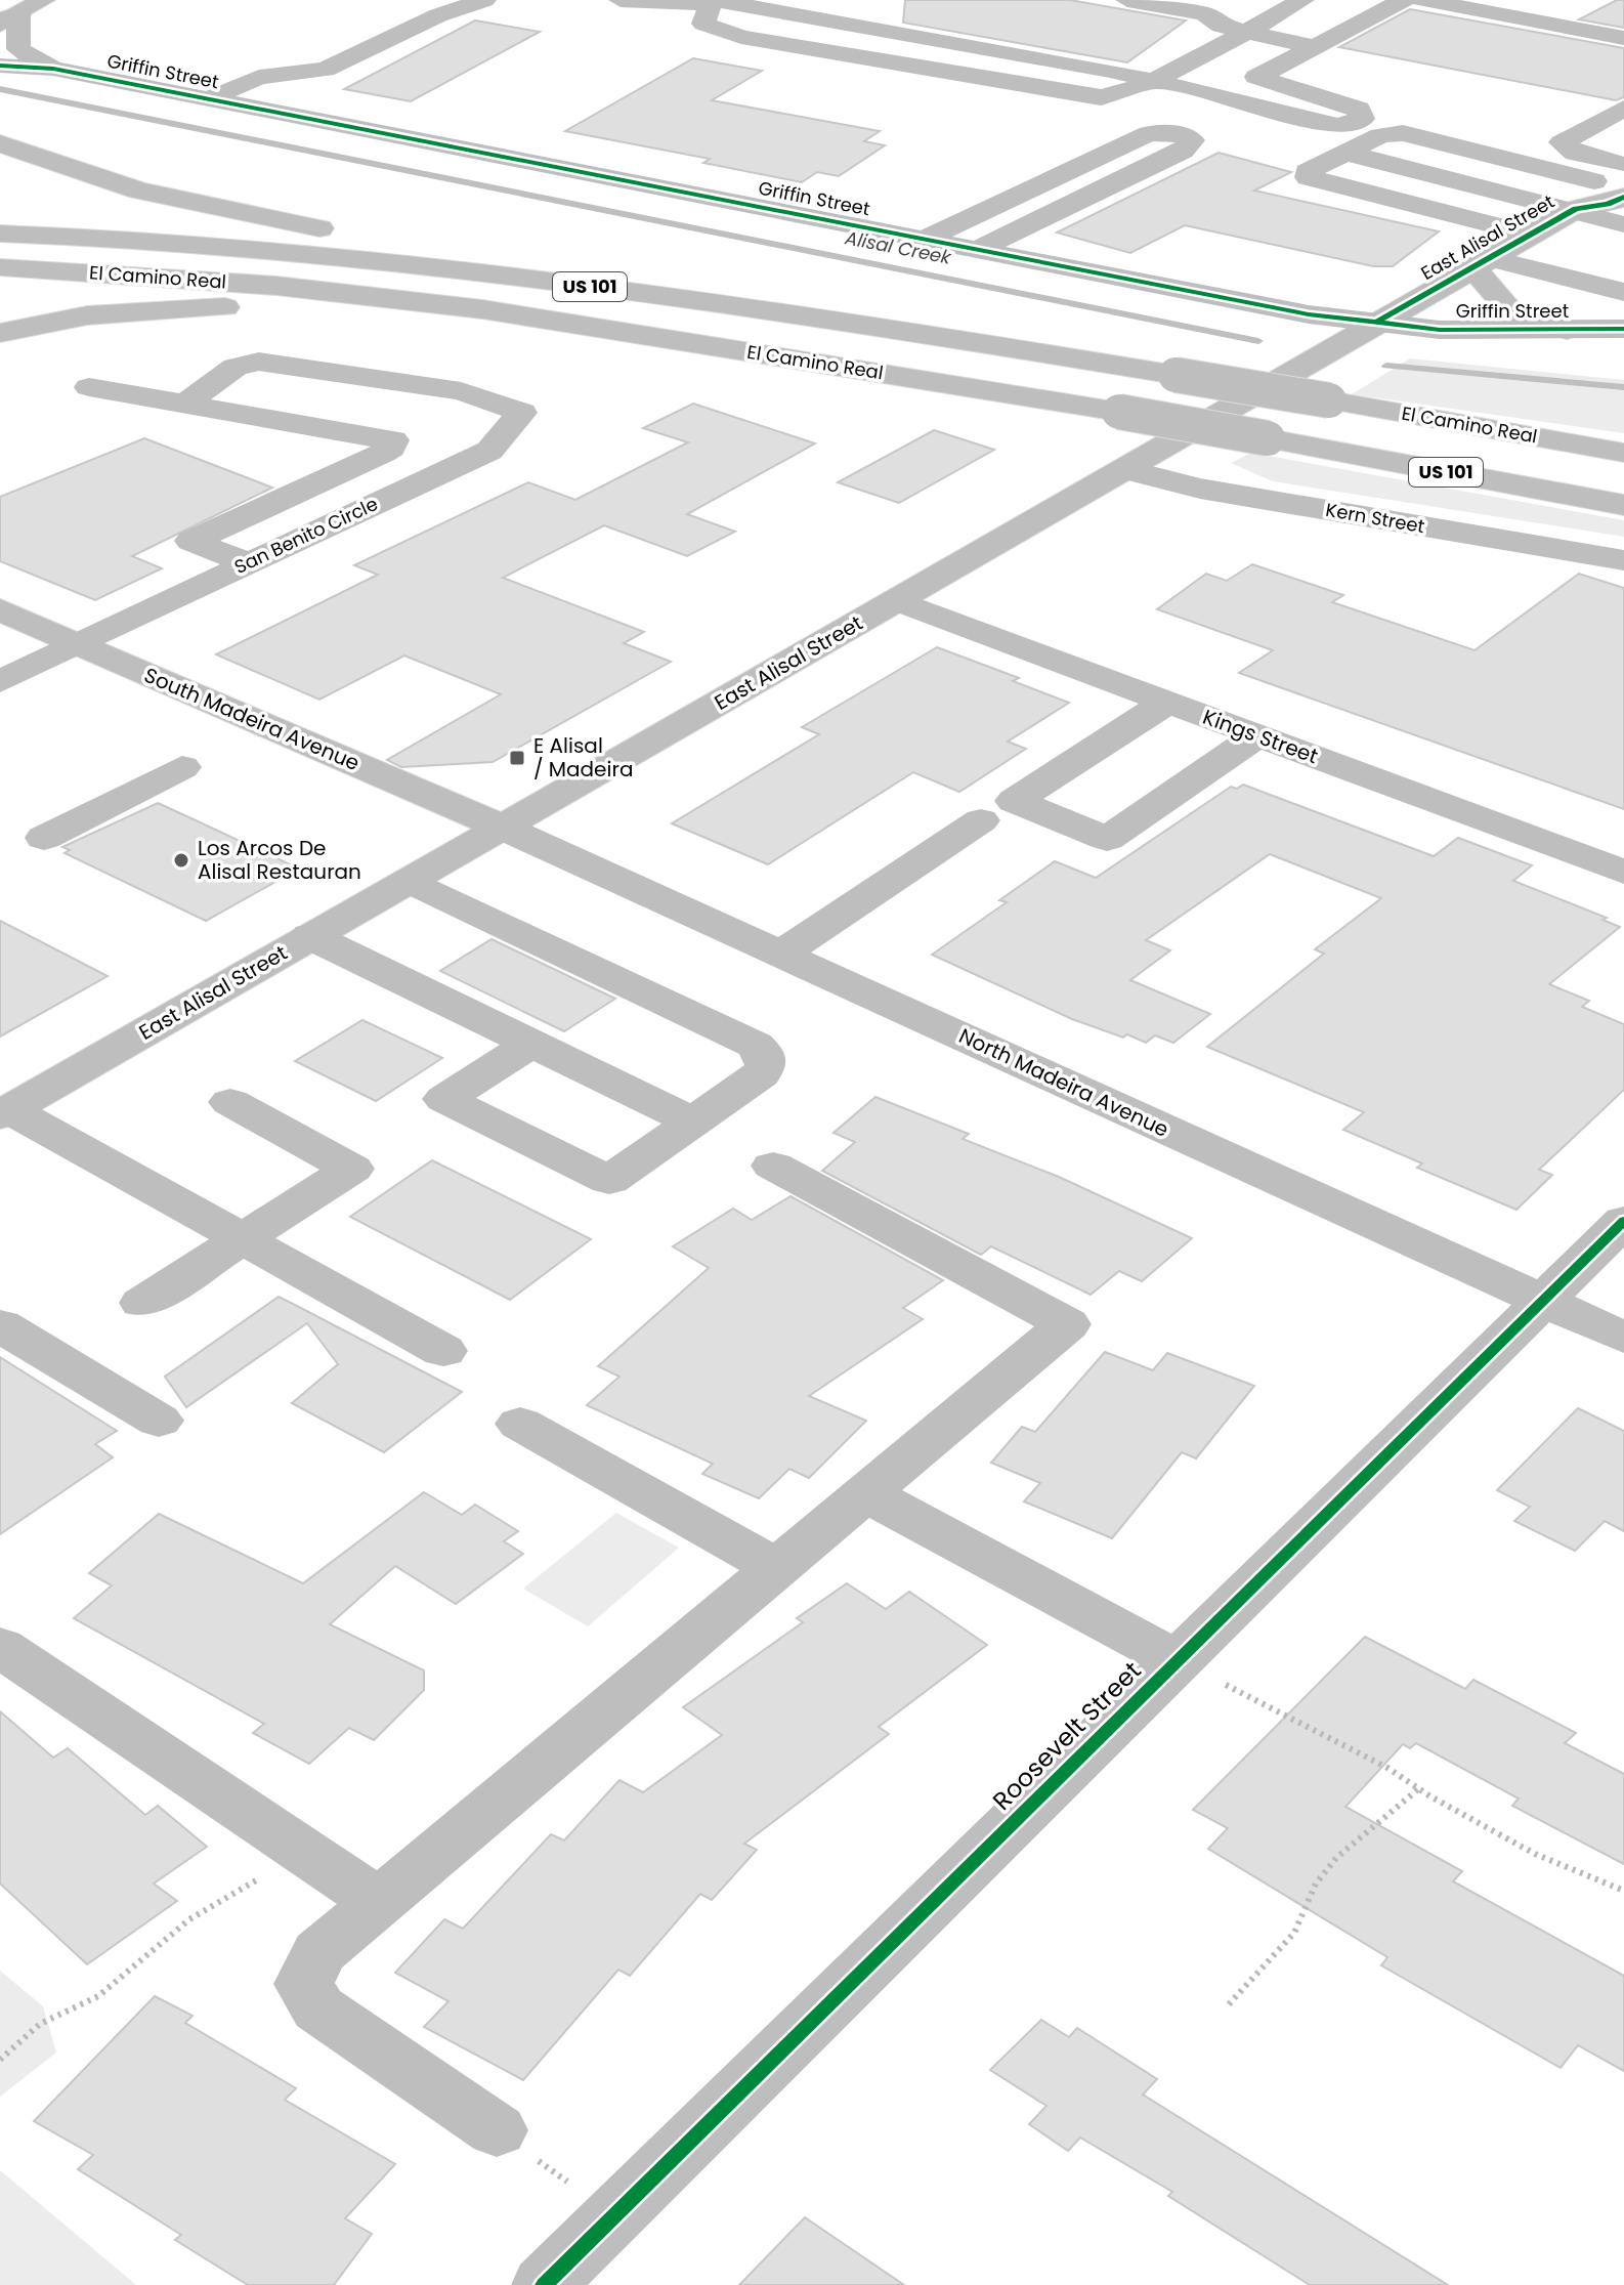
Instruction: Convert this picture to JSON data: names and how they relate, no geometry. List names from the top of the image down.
{
  "streets": {
    "main road": [
      "Griffin Street",
      "East Alisal Street",
      "El Camino Real",
      "US 101",
      "Kern Street",
      "San Benito Circle",
      "South Madeira Avenue",
      "Kings Street",
      "North Madeira Avenue",
      "Roosevelt Street"
    ]
  },
  "crossings": [
    ["Griffin Street", "East Alisal Street"],
    ["East Alisal Street", "Kern Street"],
    ["East Alisal Street", "South Madeira Avenue"],
    ["East Alisal Street", "Kings Street"],
    ["East Alisal Street", "North Madeira Avenue"],
    ["San Benito Circle", "South Madeira Avenue"],
    ["South Madeira Avenue", "North Madeira Avenue"],
    ["North Madeira Avenue", "Roosevelt Street"]
  ],
  "water": ["Alisal Creek"],
  "places": {
    "transit": ["E Alisal / Madeira"],
    "other": ["Los Arcos De Alisal Restauran"]
  }
}
